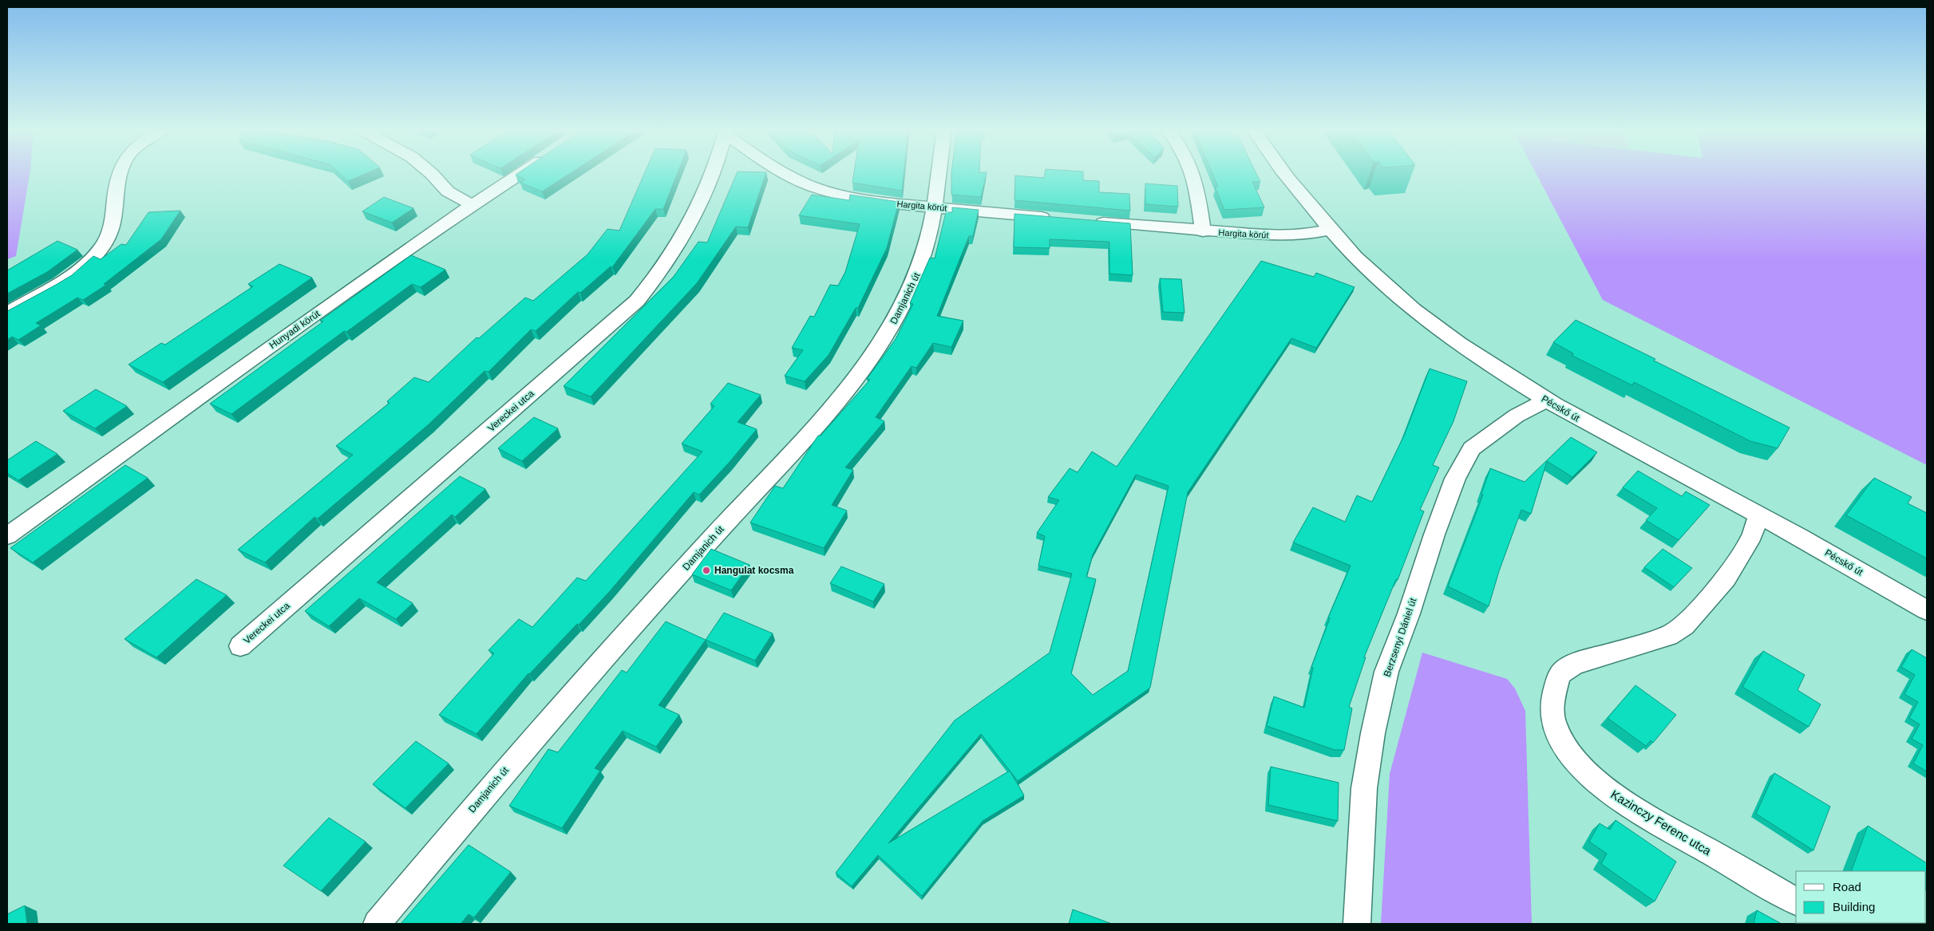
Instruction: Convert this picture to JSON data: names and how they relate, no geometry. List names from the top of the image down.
{
  "streets": {
    "street": [
      "Hargita körút",
      "Damjanich út",
      "Hunyadi körút",
      "Pécskő út",
      "Vereckei utca",
      "Berzsenyi Dániel út",
      "Kazinczy Ferenc utca"
    ]
  },
  "crossings": [
    ["Hargita körút", "Damjanich út"],
    ["Hargita körút", "Pécskő út"],
    ["Pécskő út", "Berzsenyi Dániel út"],
    ["Pécskő út", "Kazinczy Ferenc utca"]
  ],
  "places": ["Hangulat kocsma"],
  "legend": ["Road", "Building"]
}
